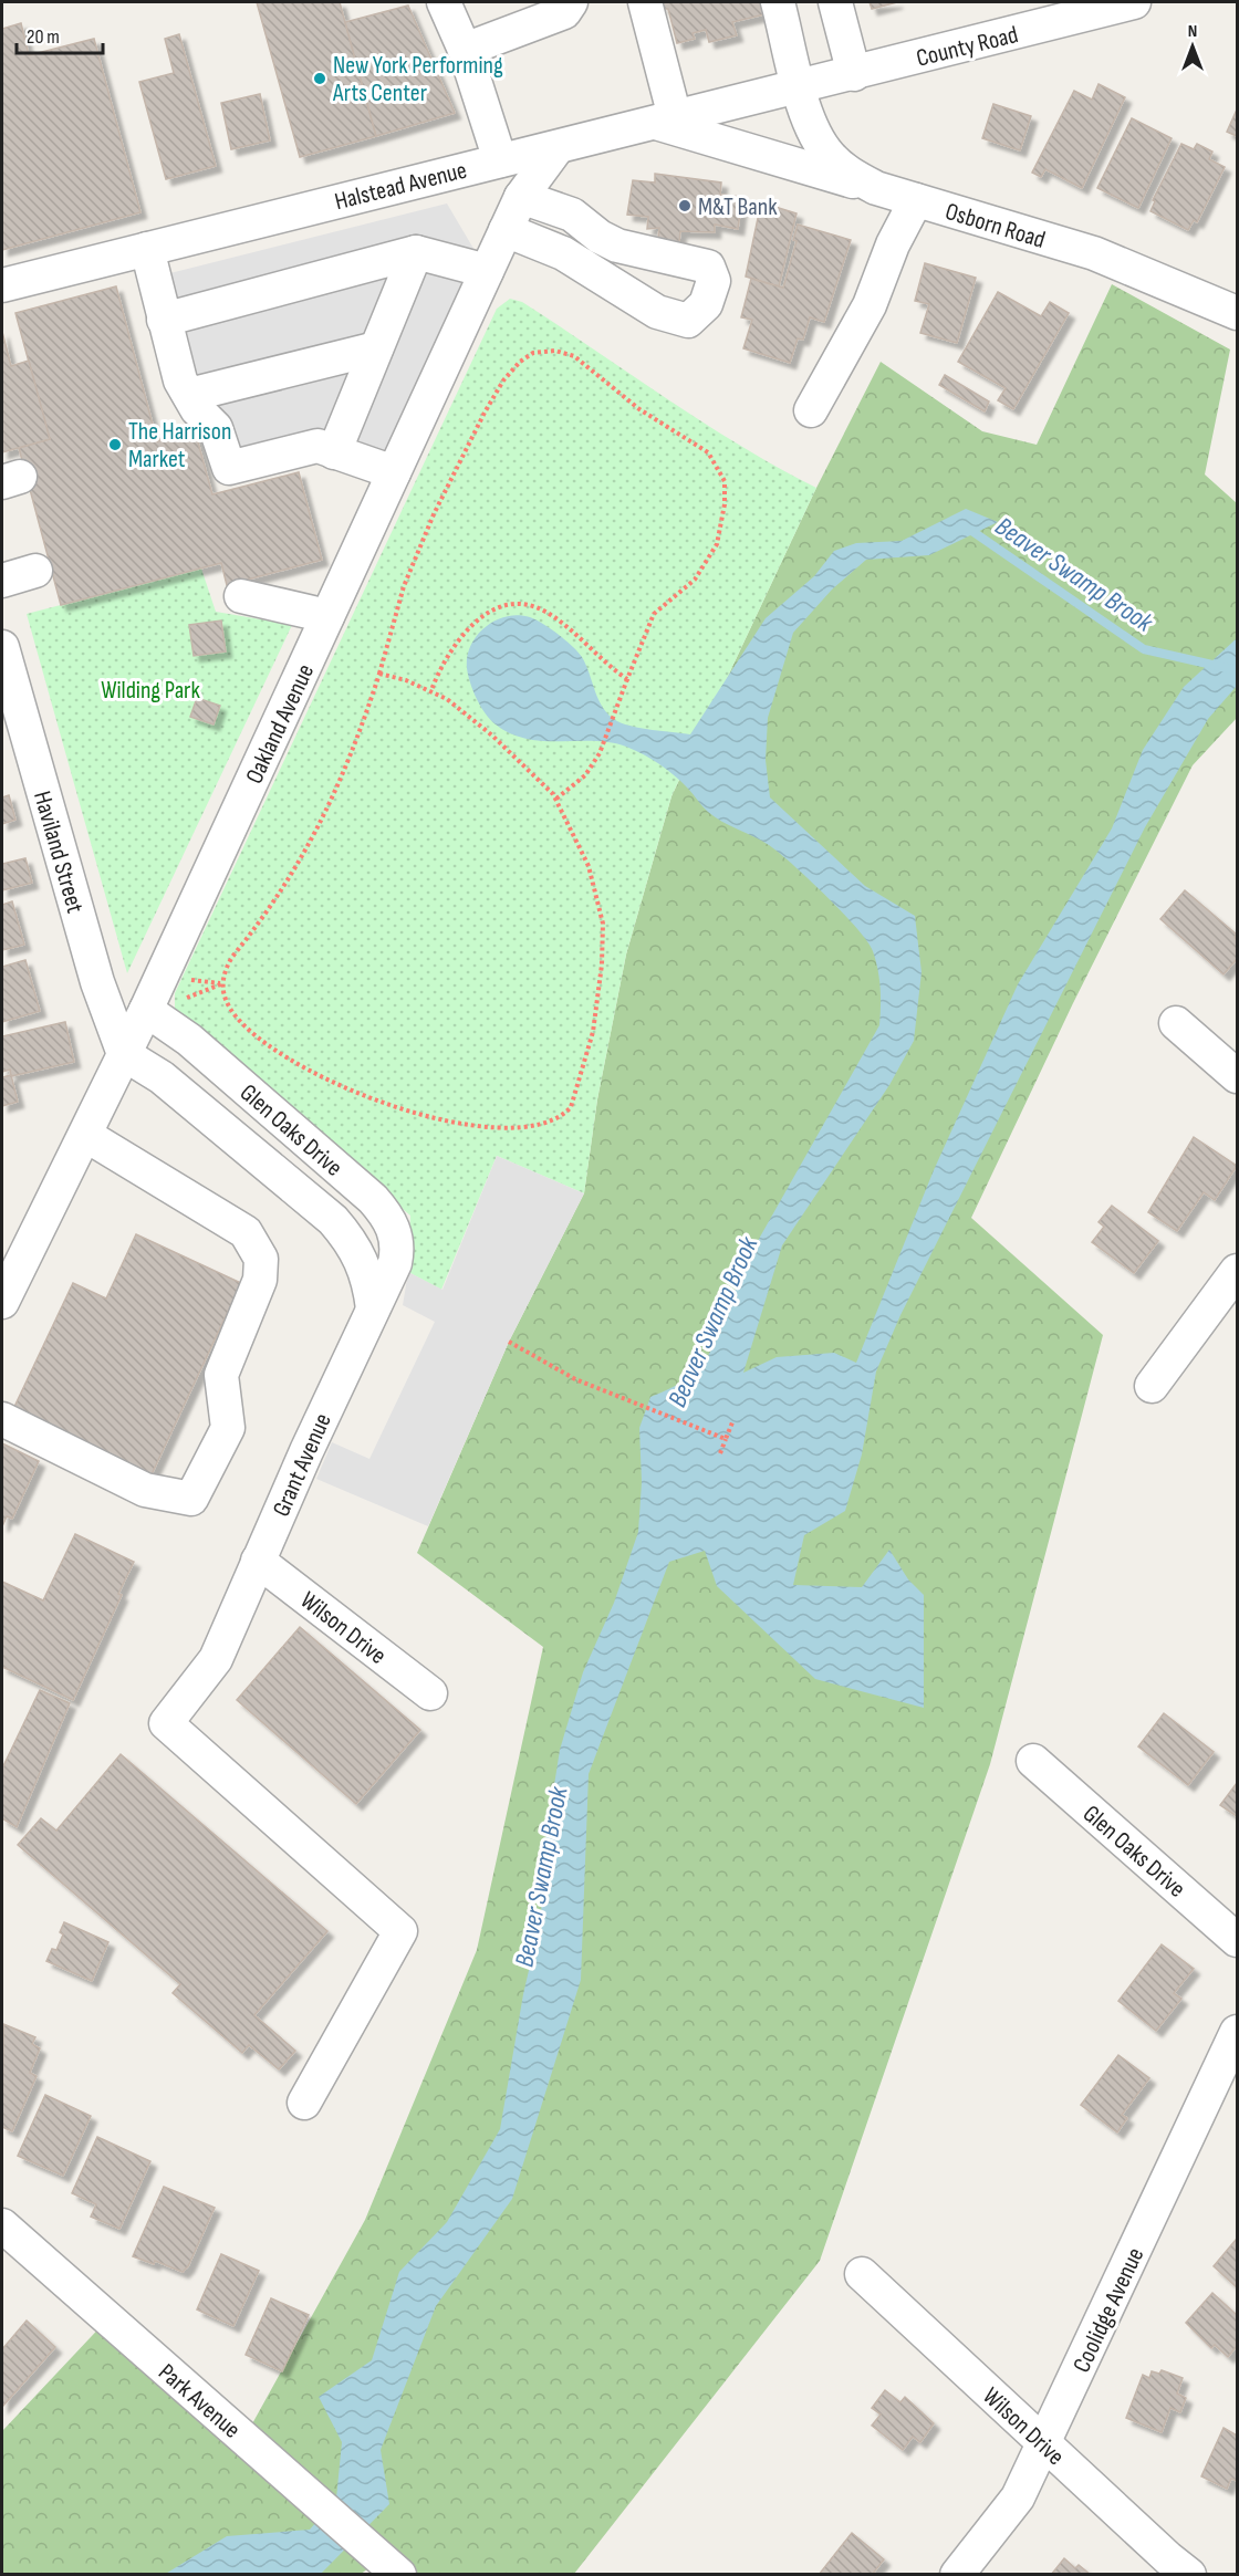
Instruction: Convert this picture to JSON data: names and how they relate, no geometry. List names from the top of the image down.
{
  "streets": {
    "street": [
      "County Road",
      "Halstead Avenue",
      "Osborn Road",
      "Oakland Avenue",
      "Haviland Street",
      "Glen Oaks Drive",
      "Grant Avenue",
      "Wilson Drive",
      "Coolidge Avenue",
      "Park Avenue"
    ]
  },
  "crossings": [
    ["County Road", "Halstead Avenue"],
    ["County Road", "Osborn Road"],
    ["Halstead Avenue", "Osborn Road"],
    ["Halstead Avenue", "Oakland Avenue"],
    ["Oakland Avenue", "Haviland Street"],
    ["Oakland Avenue", "Glen Oaks Drive"],
    ["Haviland Street", "Glen Oaks Drive"],
    ["Glen Oaks Drive", "Grant Avenue"],
    ["Grant Avenue", "Wilson Drive"],
    ["Wilson Drive", "Coolidge Avenue"]
  ],
  "water": ["Beaver Swamp Brook"],
  "parks": ["Wilding Park"],
  "places": ["New York Performing Arts Center", "M&T Bank", "The Harrison Market"],
  "scale_bar": "20 m",
  "north": "top"
}
